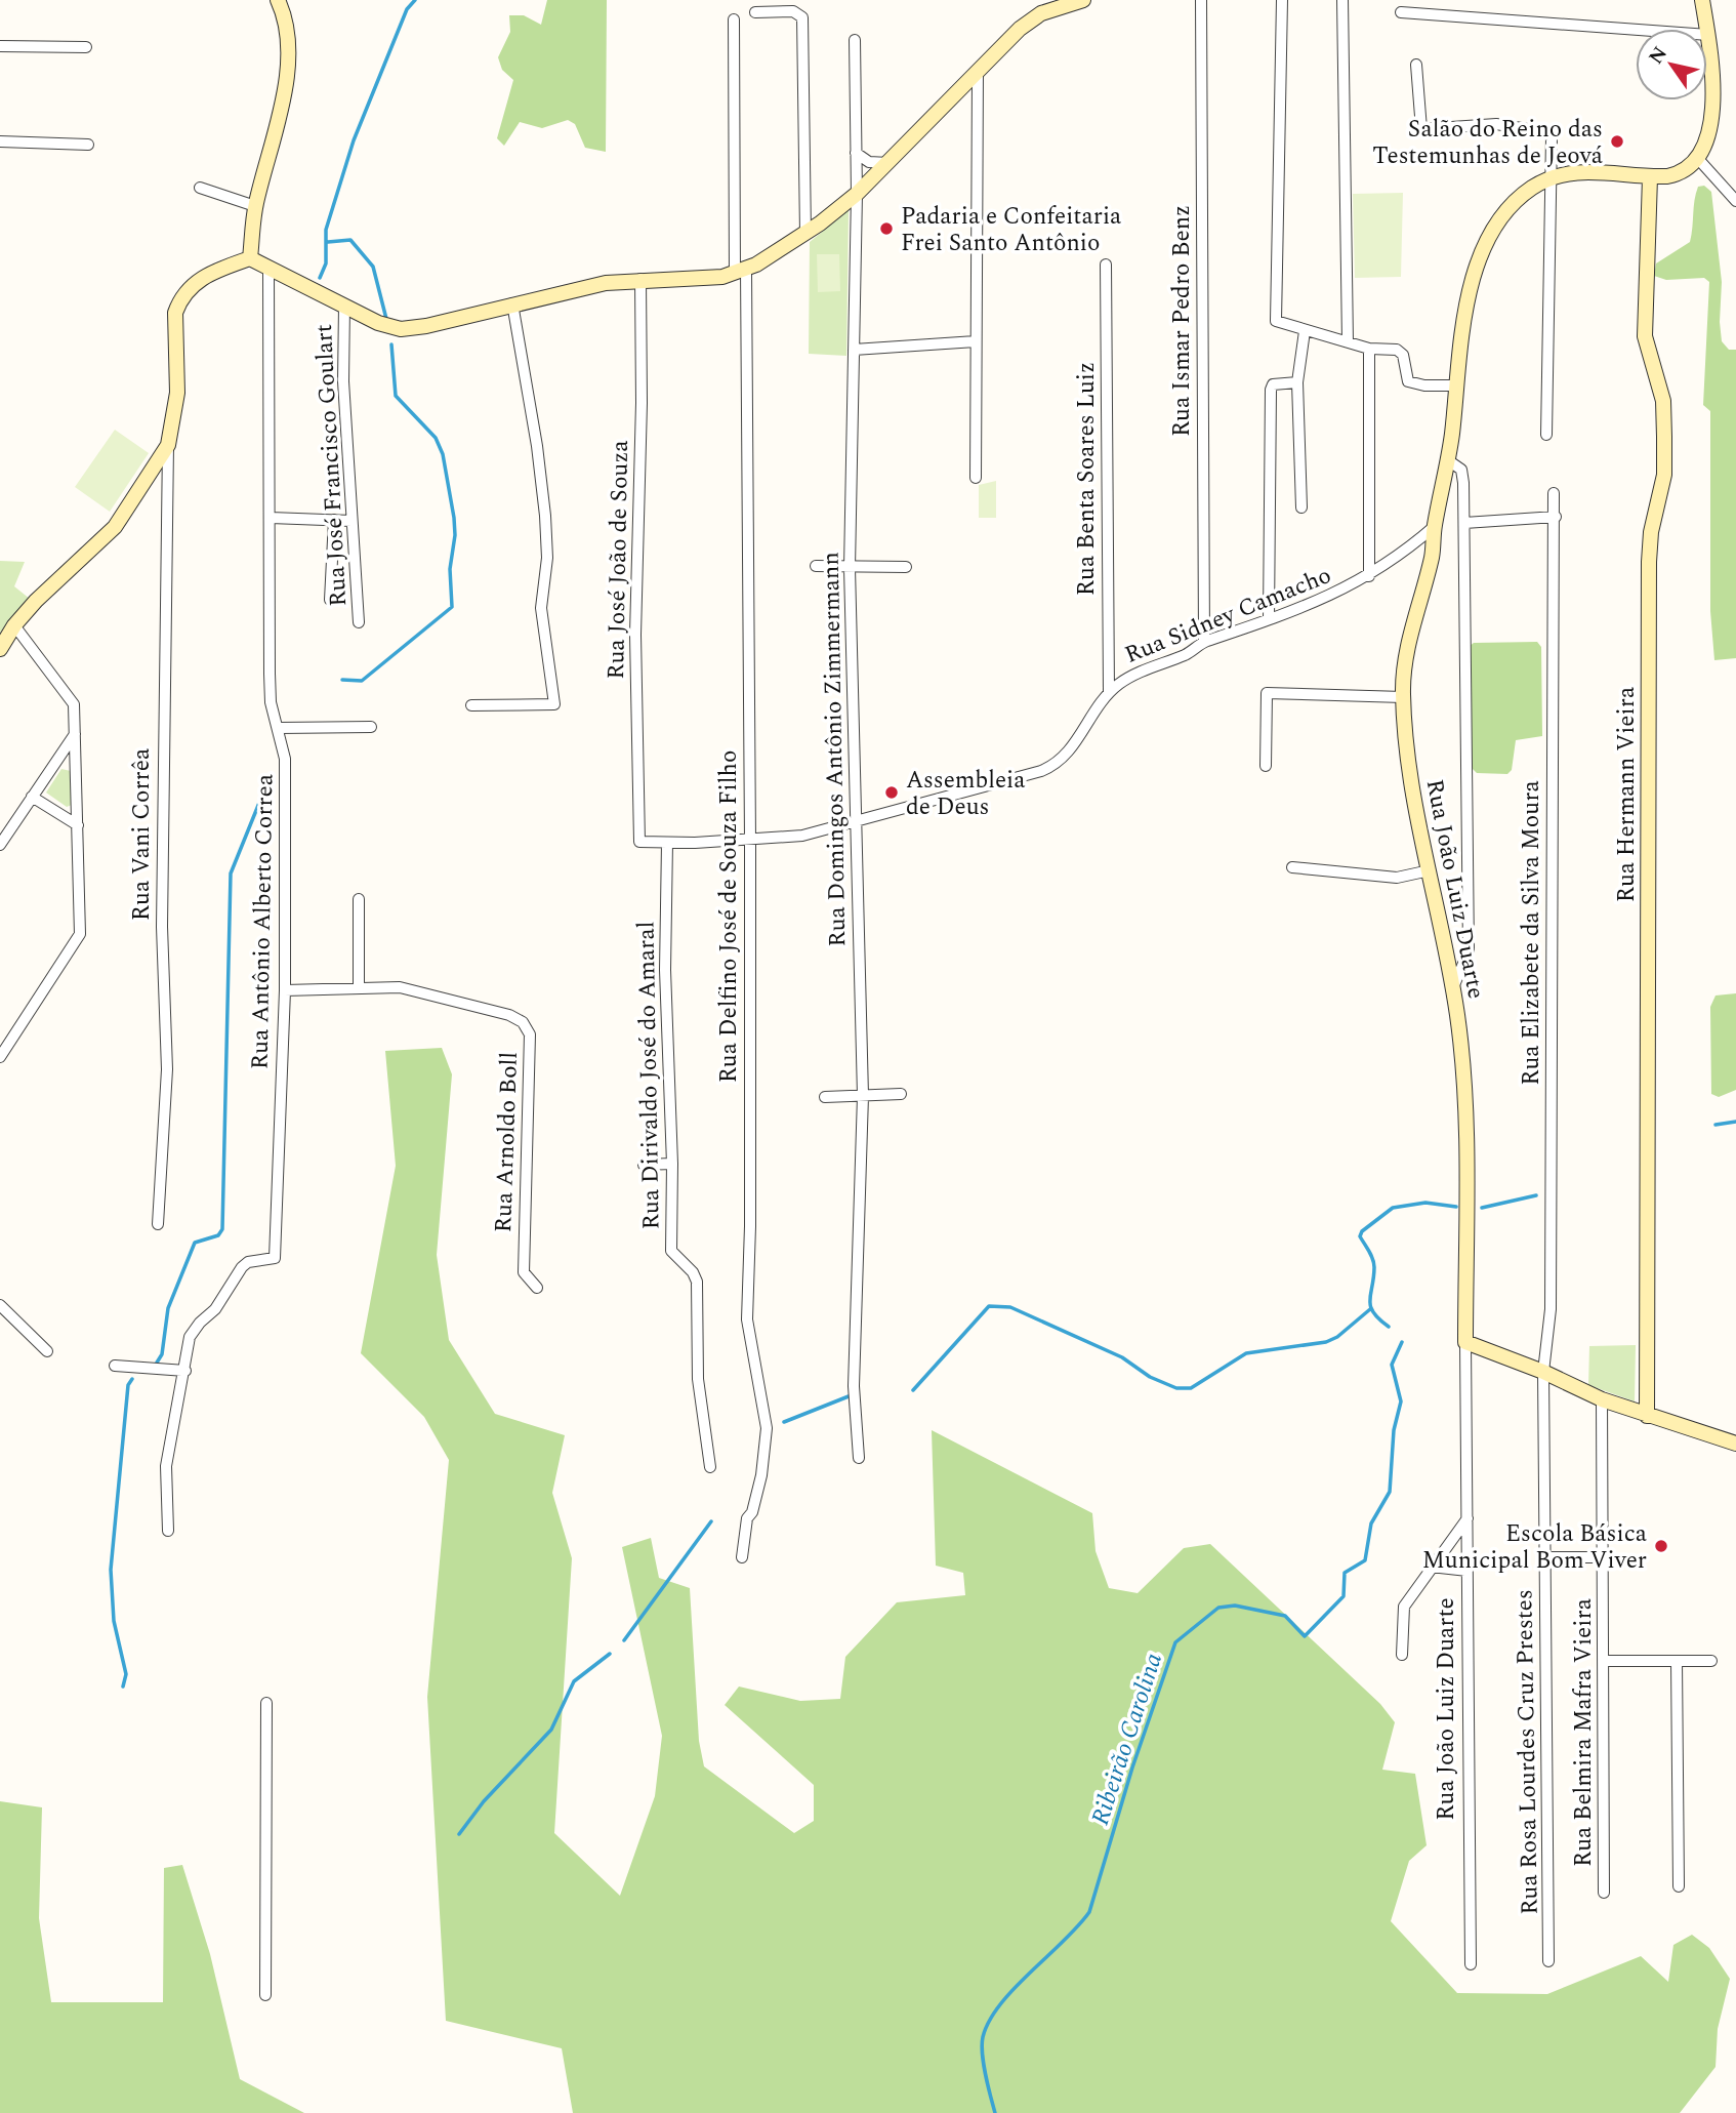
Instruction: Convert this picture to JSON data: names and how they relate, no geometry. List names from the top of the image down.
{
  "streets": {
    "street": [
      "Rua Ismar Pedro Benz",
      "Rua José Francisco Goulart",
      "Rua Benta Soares Luiz",
      "Rua José João de Souza",
      "Rua Sidney Camacho",
      "Rua Domingos Antônio Zimmermann",
      "Rua Hermann Vieira",
      "Rua Vani Corrêa",
      "Rua João Luiz Duarte",
      "Rua Delfino José de Souza Filho",
      "Rua Antônio Alberto Correa",
      "Rua Elizabete da Silva Moura",
      "Rua Dirivaldo José do Amaral",
      "Rua Arnoldo Boll",
      "Rua Belmira Mafra Vieira",
      "Rua Rosa Lourdes Cruz Prestes"
    ]
  },
  "crossings": [
    ["Rua Ismar Pedro Benz", "Rua Sidney Camacho"],
    ["Rua Benta Soares Luiz", "Rua Sidney Camacho"],
    ["Rua José João de Souza", "Rua Sidney Camacho"],
    ["Rua Sidney Camacho", "Rua Domingos Antônio Zimmermann"],
    ["Rua Sidney Camacho", "Rua João Luiz Duarte"],
    ["Rua Sidney Camacho", "Rua Delfino José de Souza Filho"],
    ["Rua Sidney Camacho", "Rua Dirivaldo José do Amaral"],
    ["Rua Hermann Vieira", "Rua João Luiz Duarte"],
    ["Rua Antônio Alberto Correa", "Rua Arnoldo Boll"],
    ["Rua Elizabete da Silva Moura", "Rua Rosa Lourdes Cruz Prestes"]
  ],
  "water": ["Ribeirão Carolina"],
  "places": [
    "Salão do Reino das Testemunhas de Jeová",
    "Padaria e Confeitaria Frei Santo Antônio",
    "Assembleia de Deus",
    "Escola Básica Municipal Bom Viver"
  ],
  "north": "top left"
}
